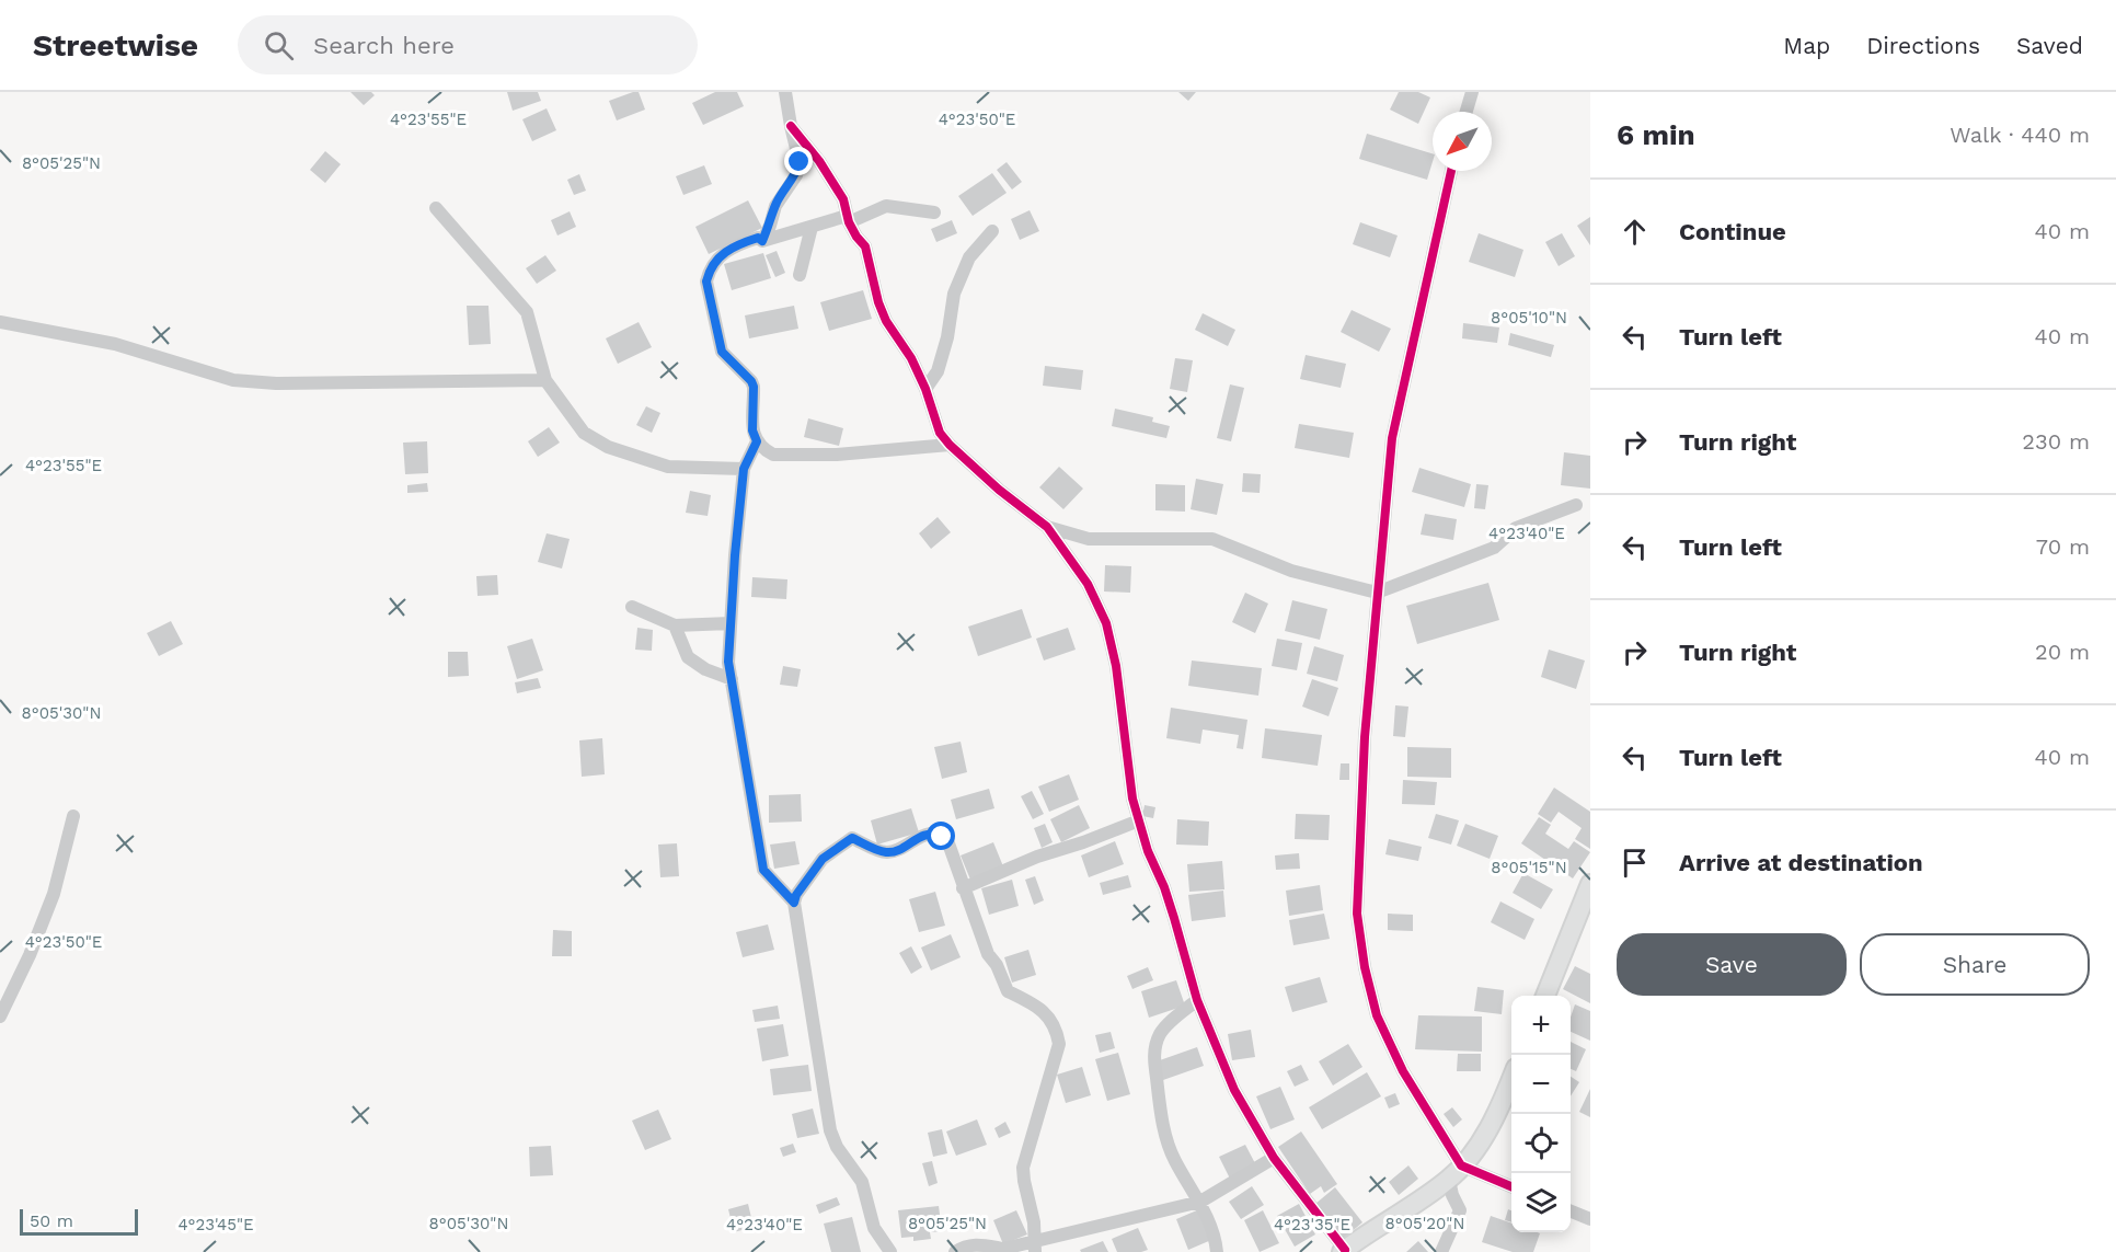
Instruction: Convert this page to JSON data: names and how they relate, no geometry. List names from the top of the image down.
{
  "scale_bar": "50 m",
  "north": "bottom left",
  "page": {
    "header": "Streetwise",
    "search": "Search here",
    "nav": ["Map", "Directions", "Saved"],
    "heading": ["6 min", "Walk · 440 m"],
    "list": [
      ["Continue", "40 m"],
      ["Turn left", "40 m"],
      ["Turn right", "230 m"],
      ["Turn left", "70 m"],
      ["Turn right", "20 m"],
      ["Turn left", "40 m"],
      "Arrive at destination"
    ],
    "buttons": ["Save", "Share"],
    "map_buttons": ["+", "−"],
    "scale": "50 m"
  },
  "coordinates": [
    "4°23'55\"E",
    "4°23'50\"E",
    "8°05'25\"N",
    "8°05'10\"N",
    "4°23'40\"E",
    "8°05'30\"N",
    "8°05'15\"N",
    "8°05'20\"N",
    "4°23'45\"E",
    "4°23'35\"E"
  ]
}
